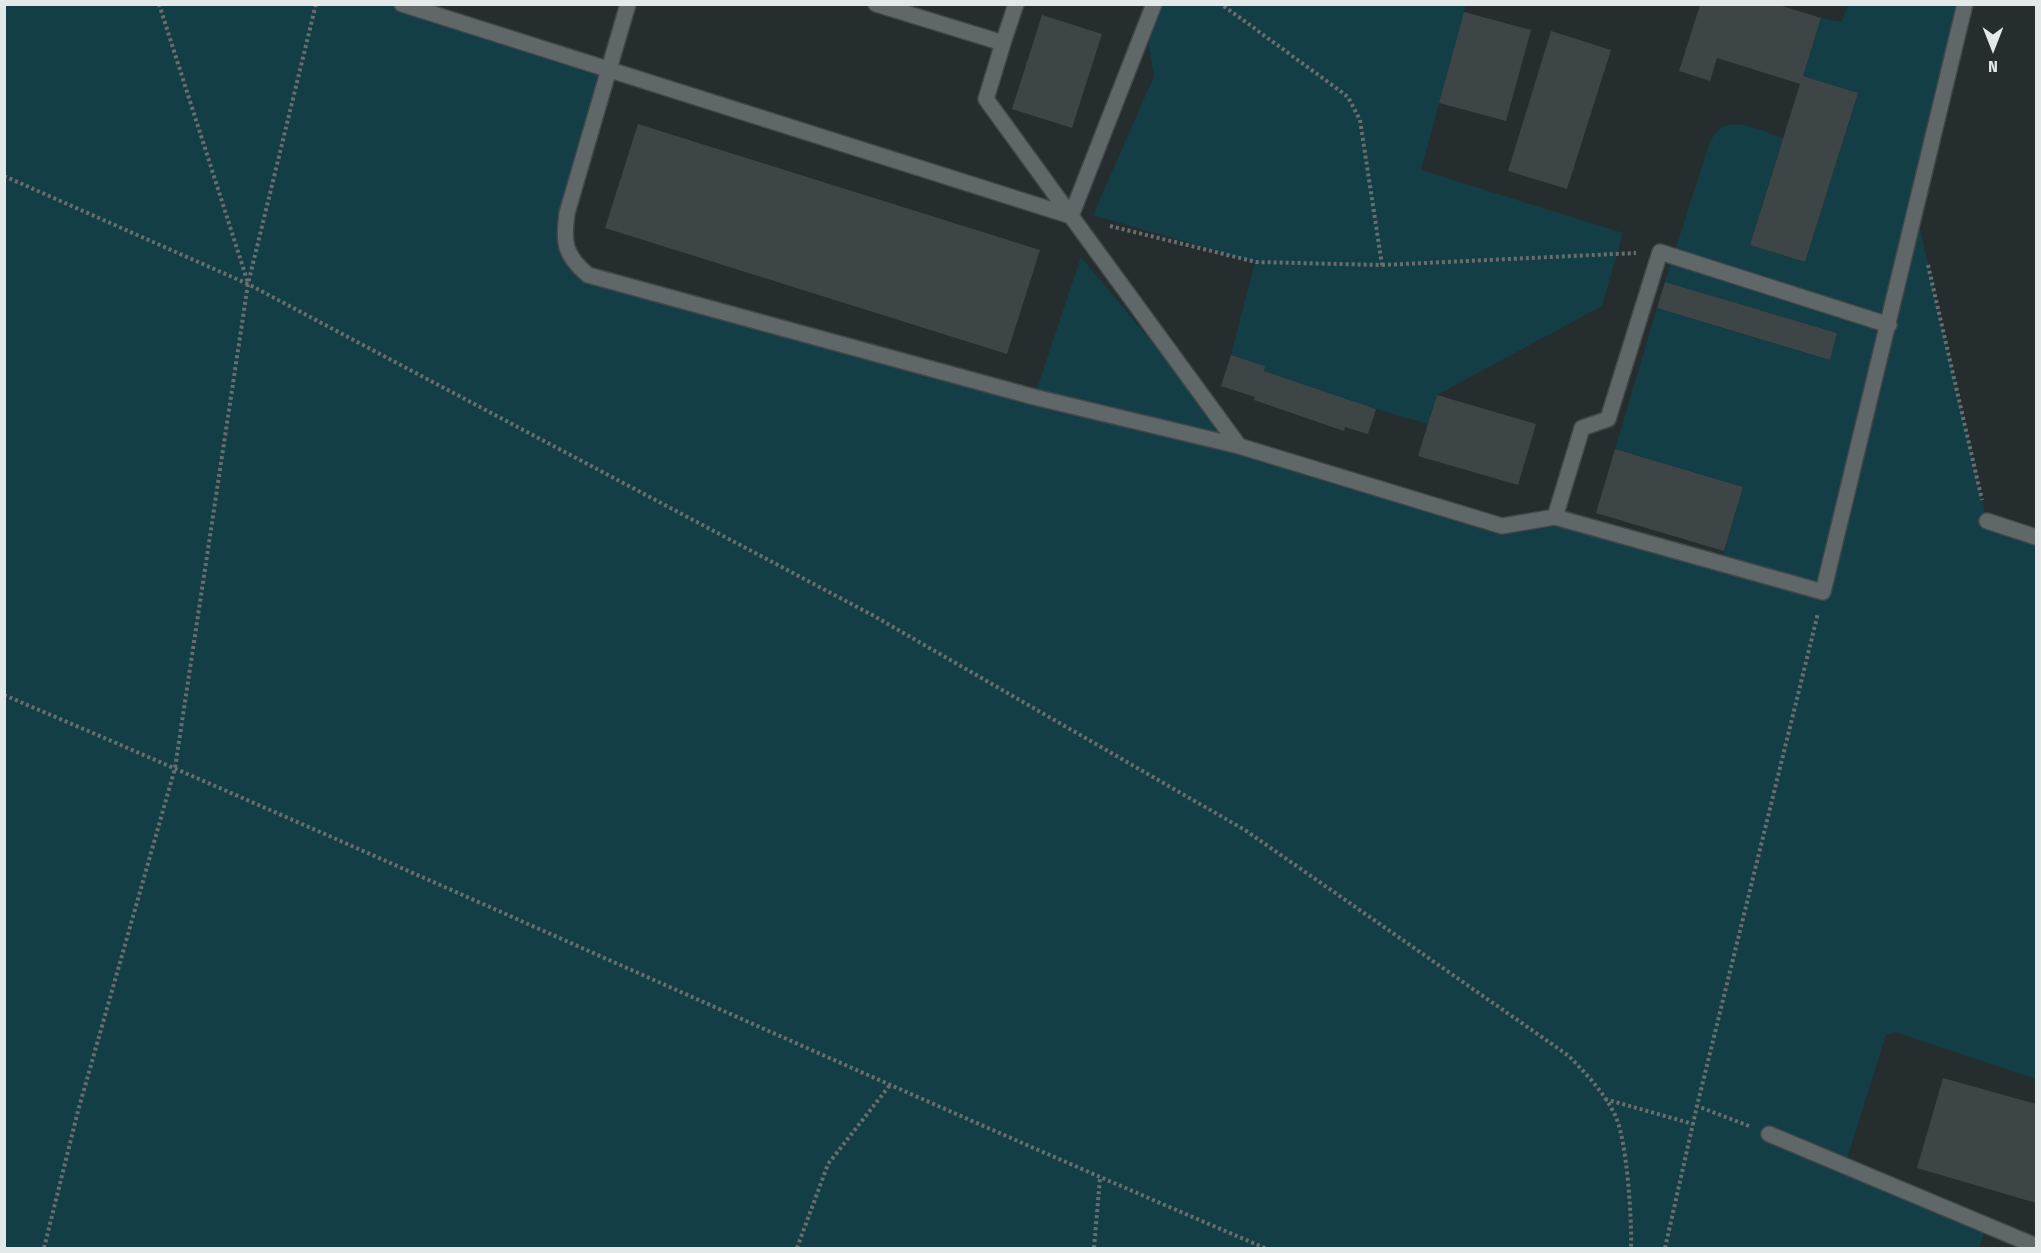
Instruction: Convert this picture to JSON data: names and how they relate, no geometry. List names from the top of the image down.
{
  "north": "bottom"
}
